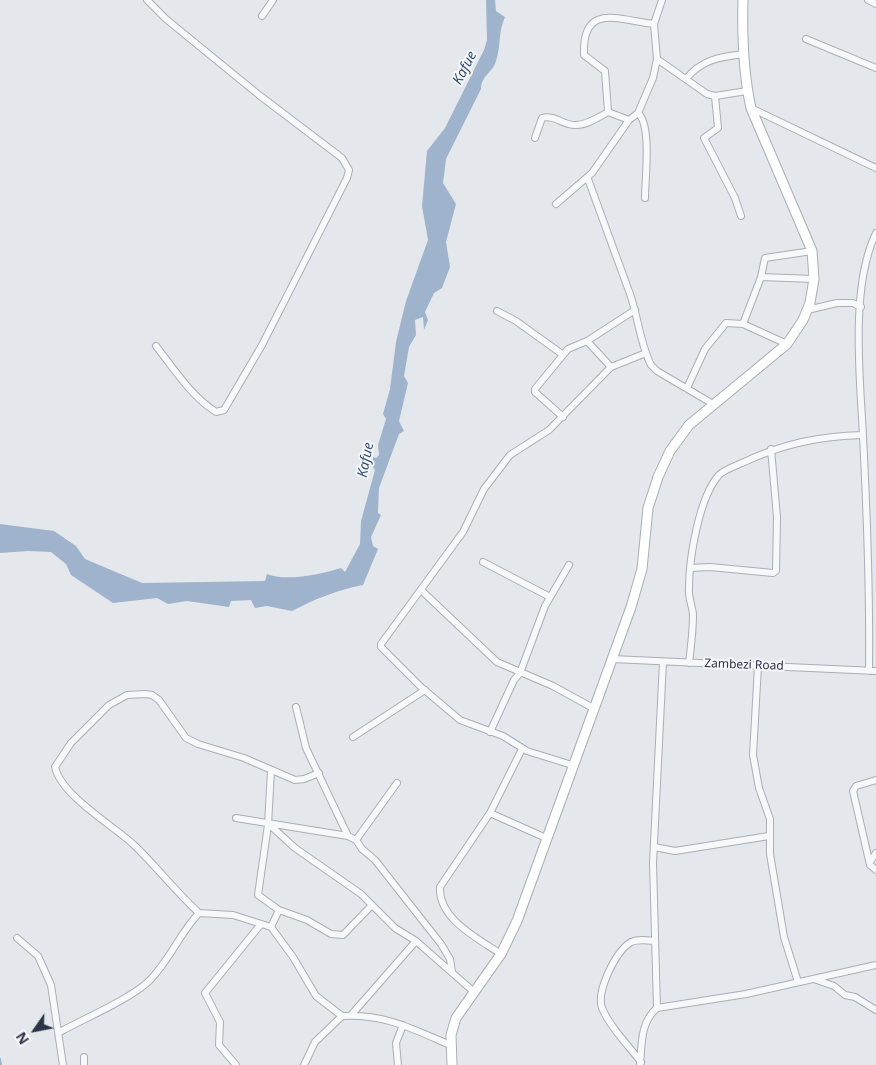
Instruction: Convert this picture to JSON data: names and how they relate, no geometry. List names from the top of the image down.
{
  "streets": {
    "street": ["Zambezi Road"]
  },
  "water": ["Kafue"],
  "north": "bottom left"
}
